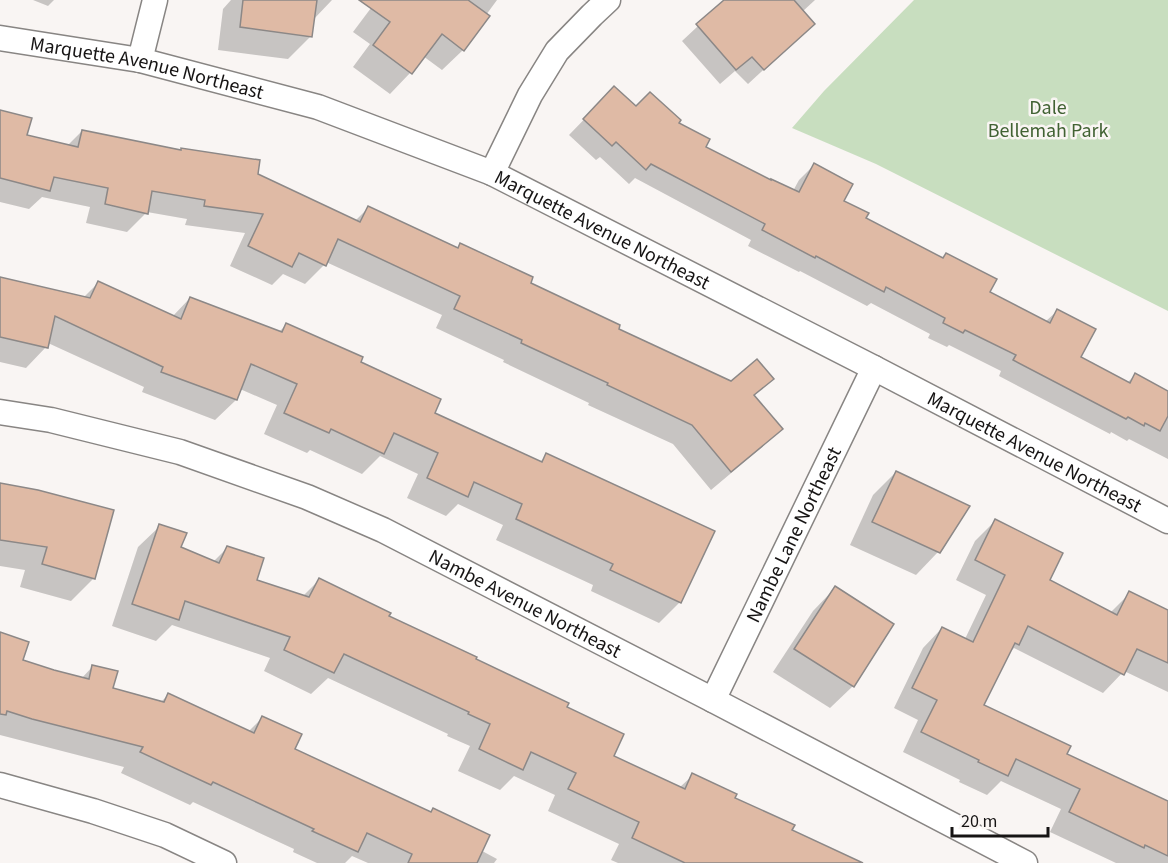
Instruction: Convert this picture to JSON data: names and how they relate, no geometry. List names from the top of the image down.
{
  "streets": {
    "street": ["Marquette Avenue Northeast", "Nambe Lane Northeast", "Nambe Avenue Northeast"]
  },
  "crossings": [
    ["Marquette Avenue Northeast", "Nambe Lane Northeast"],
    ["Nambe Lane Northeast", "Nambe Avenue Northeast"]
  ],
  "parks": ["Dale Bellemah Park"],
  "scale_bar": "20 m"
}
